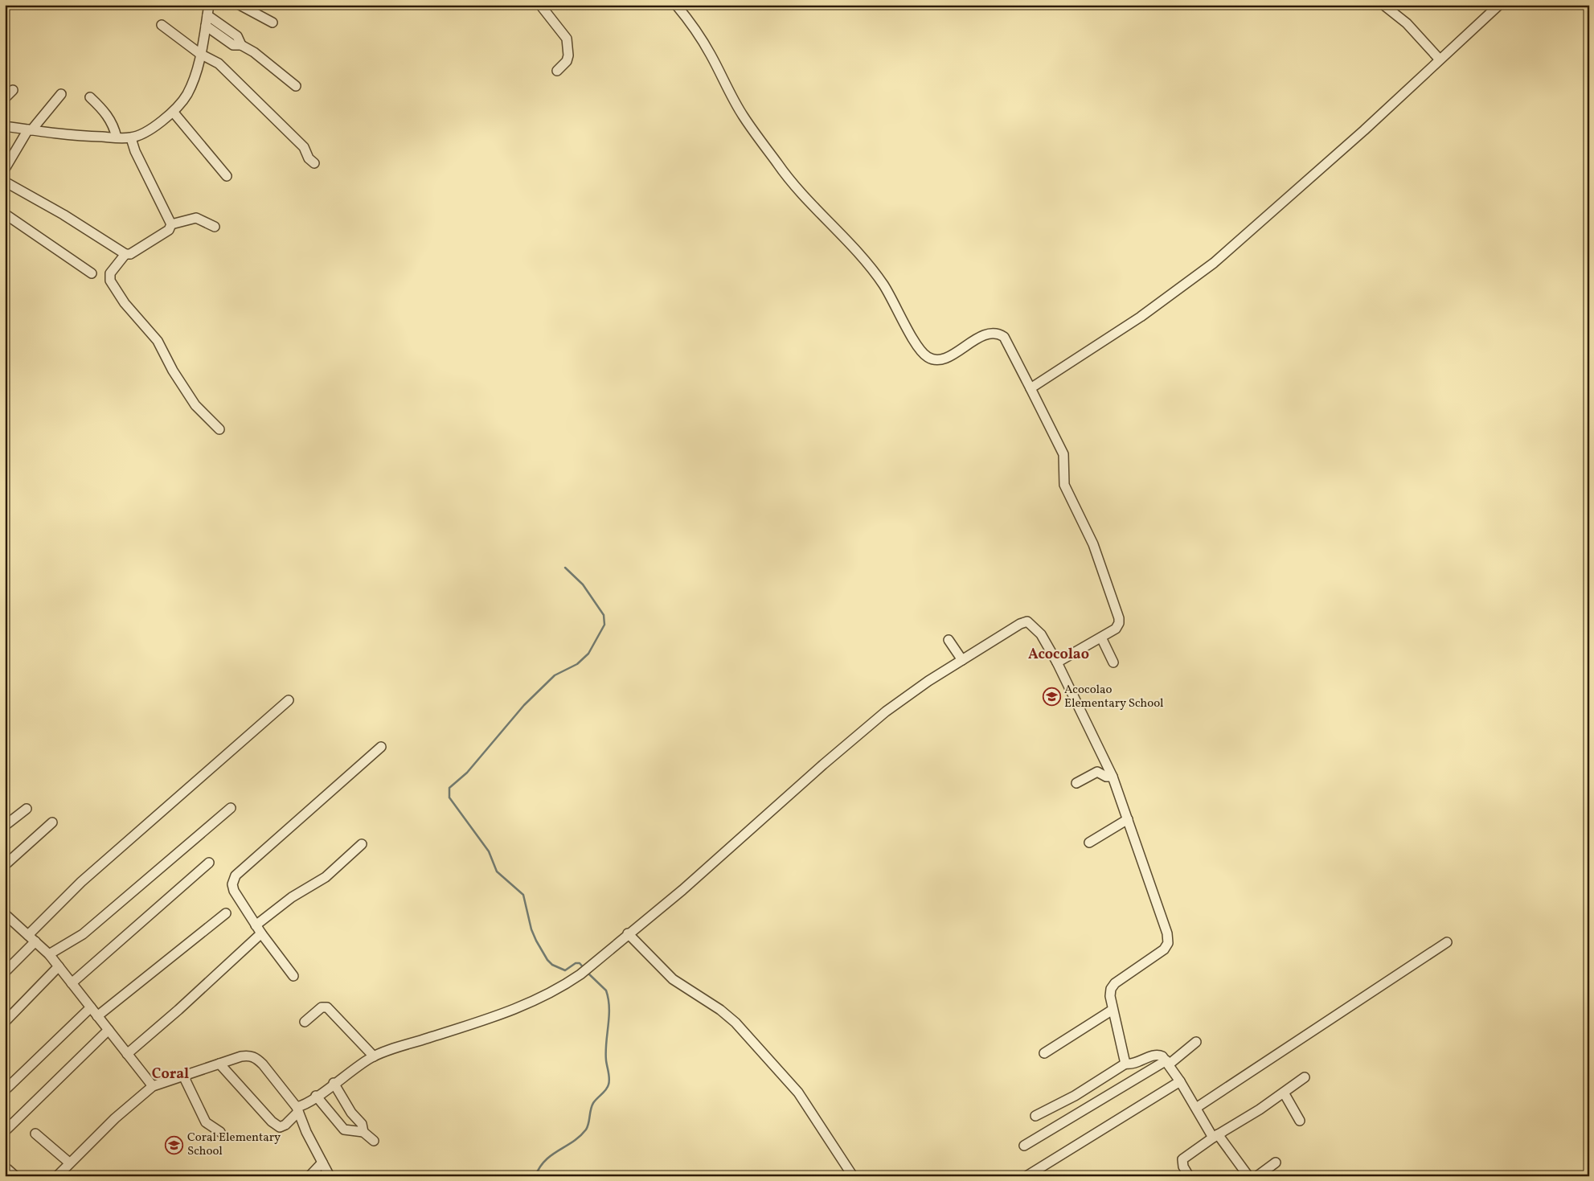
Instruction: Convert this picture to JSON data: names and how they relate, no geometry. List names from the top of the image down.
{
  "districts": ["Acocolao", "Coral"],
  "places": {
    "school or university": ["Acocolao Elementary School", "Coral Elementary School"]
  }
}
